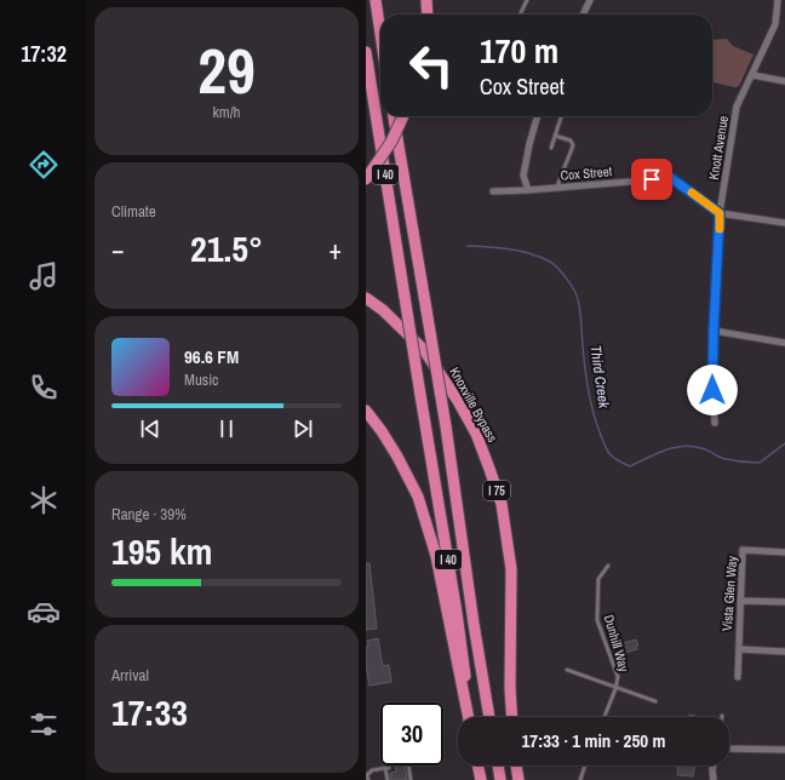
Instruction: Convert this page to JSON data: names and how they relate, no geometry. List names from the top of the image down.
{
  "streets": {
    "highway": ["I 40", "Knoxville Bypass", "I 75"],
    "street": ["Knott Avenue", "Cox Street", "Vista Glen Way"],
    "lane": ["Dunhill Way"]
  },
  "crossings": [
    ["Knott Avenue", "Cox Street"]
  ],
  "water": ["Third Creek"],
  "page": {
    "tabs": "17:32",
    "tile": [
      ["29", "km/h"],
      "Climate",
      ["Range · 39%", "195 km"],
      ["Arrival", "17:33"]
    ],
    "turn": ["170 m", "Cox Street"],
    "heat": ["−", "21.5°", "+"],
    "song": ["96.6 FM", "Music"],
    "limit": "30",
    "trip": "17:33 · 1 min · 250 m"
  }
}
